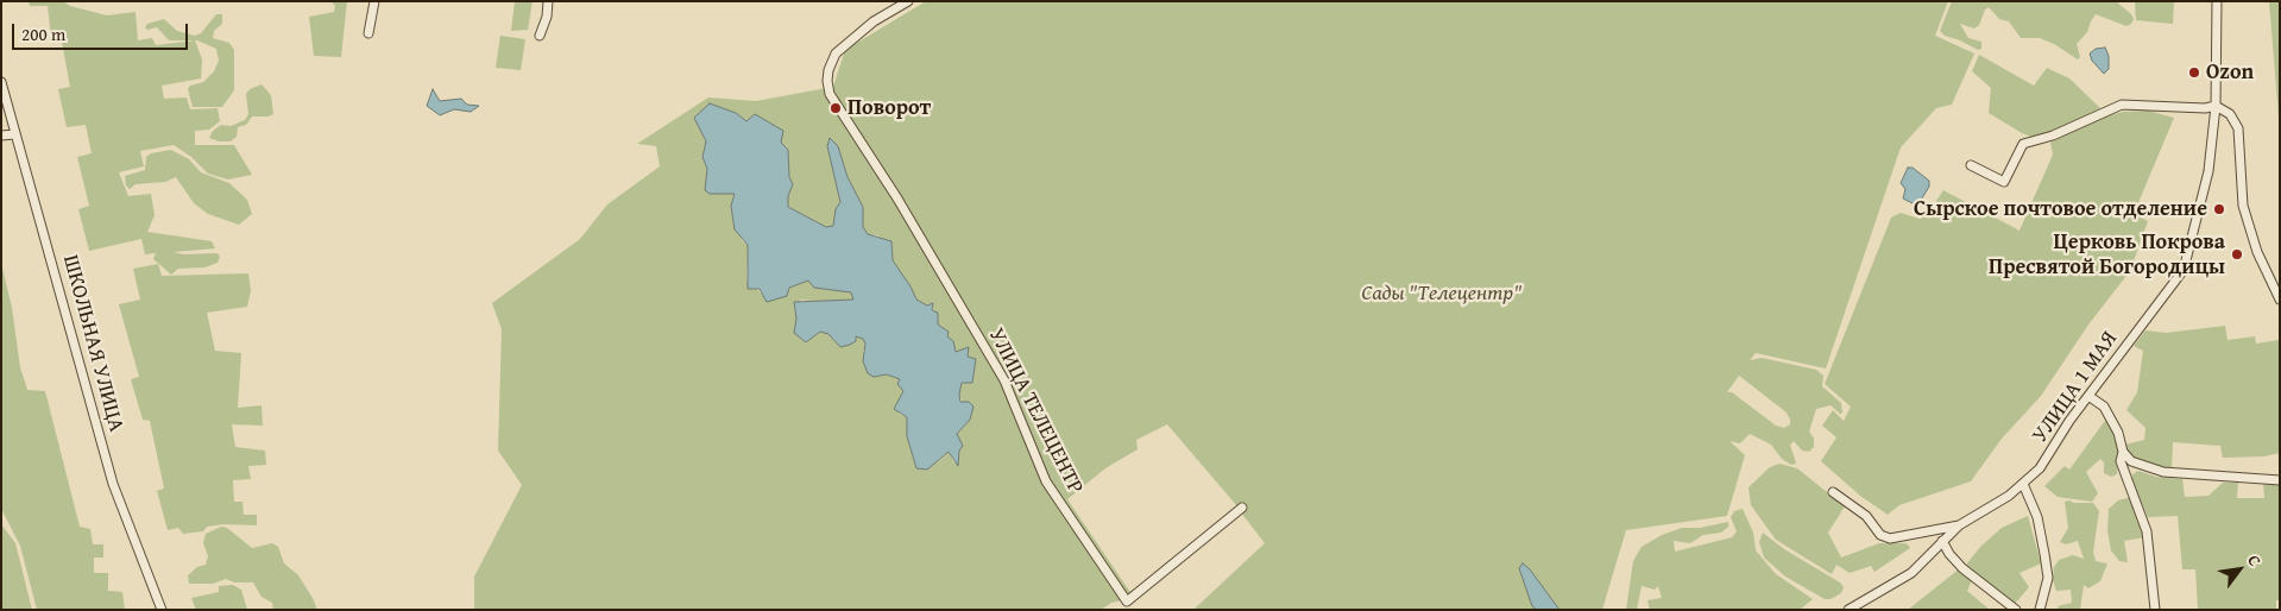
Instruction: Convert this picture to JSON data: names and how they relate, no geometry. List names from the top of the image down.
{
  "streets": {
    "street": ["ШКОЛЬНАЯ УЛИЦА", "УЛИЦА 1 МАЯ", "УЛИЦА ТЕЛЕЦЕНТР"]
  },
  "parks": ["Сады \"Телецентр\""],
  "places": [
    "Ozon",
    "Поворот",
    "Сырское почтовое отделение",
    "Церковь Покрова Пресвятой Богородицы"
  ],
  "scale_bar": "200 m",
  "north": "top right"
}
